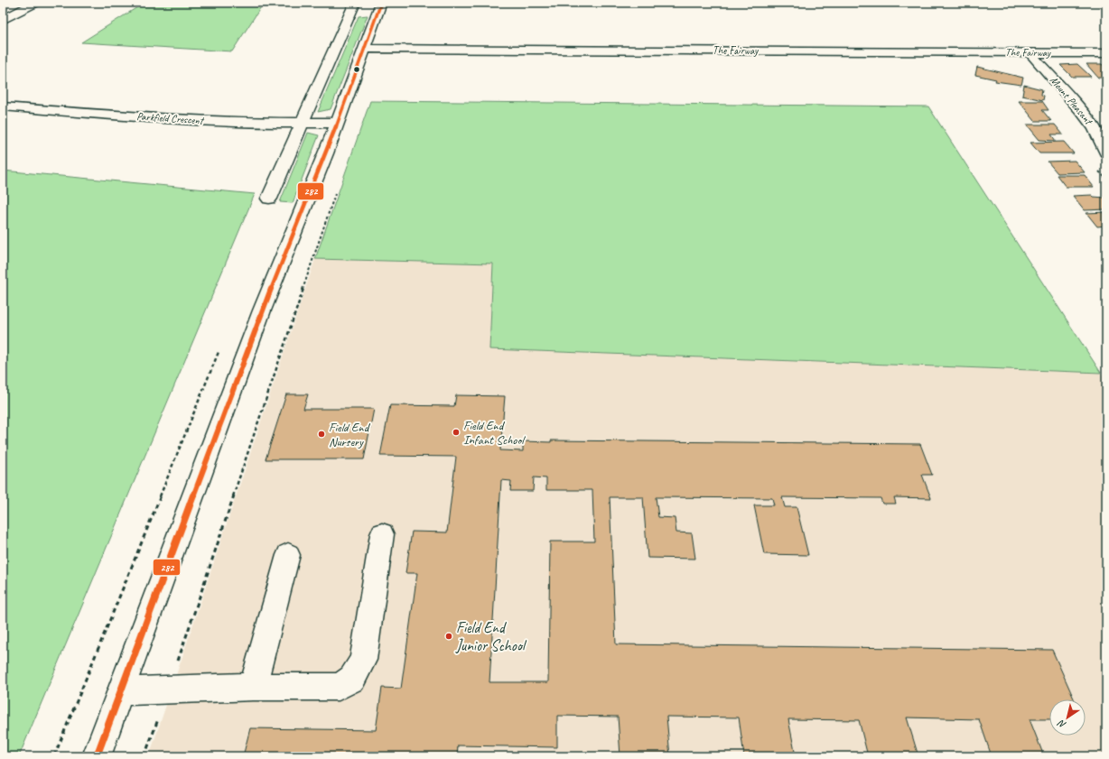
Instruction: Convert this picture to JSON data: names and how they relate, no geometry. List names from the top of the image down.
{
  "streets": {
    "street": ["The Fairway", "Mount Pleasant", "Parkfield Crescent"]
  },
  "crossings": [
    ["The Fairway", "Mount Pleasant"]
  ],
  "places": ["Field End Infant School", "Field End Nursery", "Field End Junior School"],
  "lines": ["transit line 282"],
  "north": "bottom left"
}
